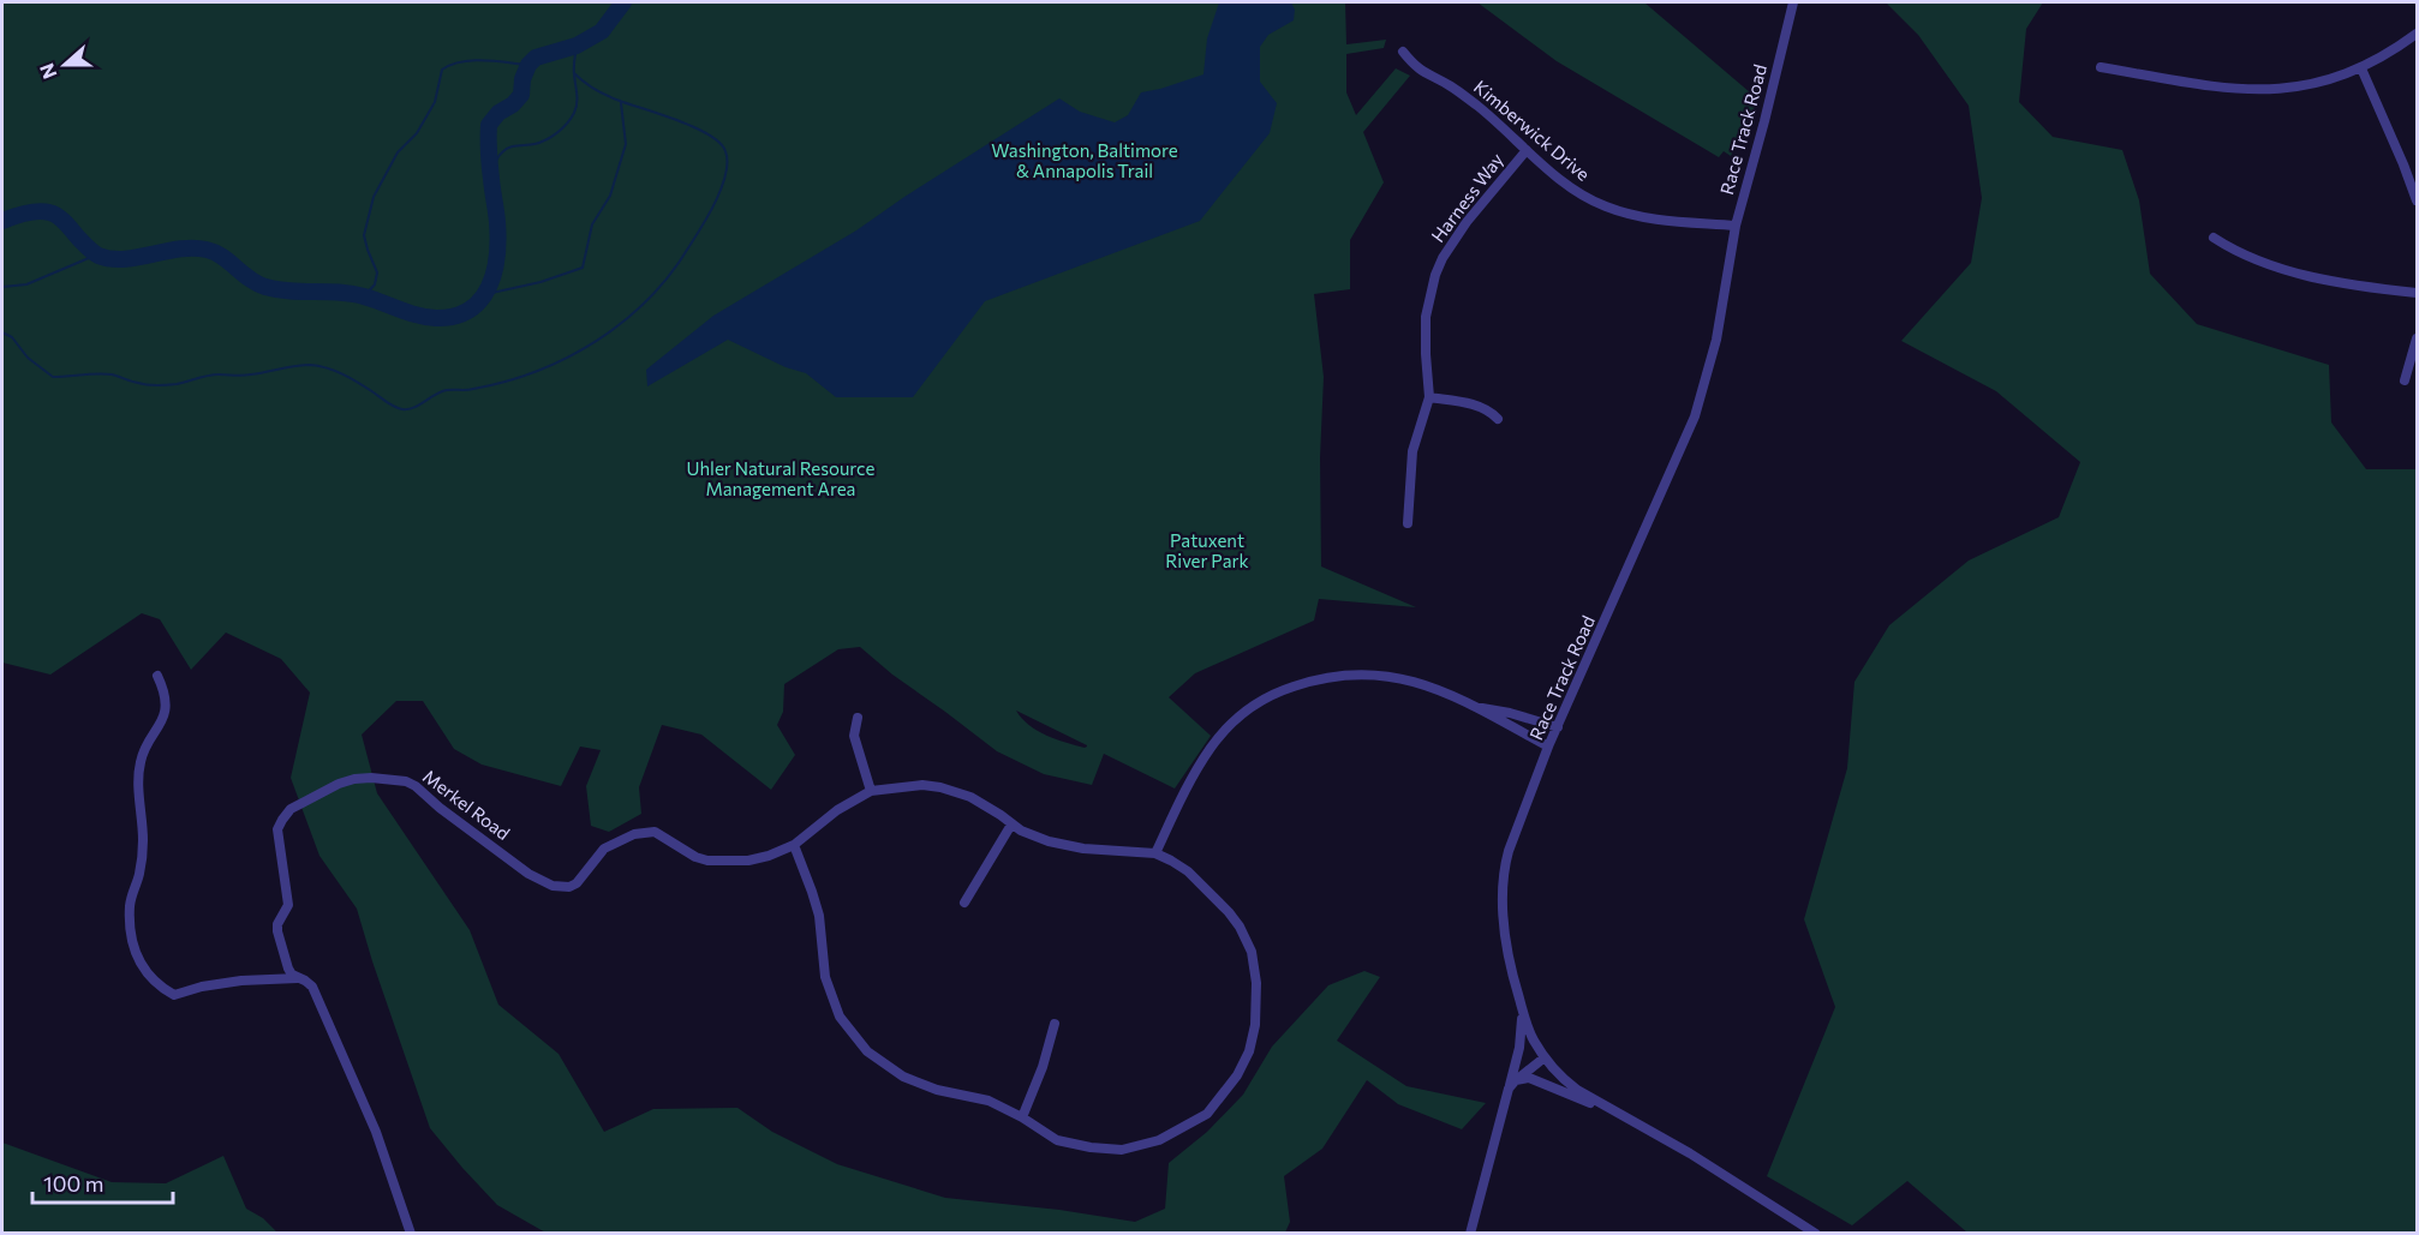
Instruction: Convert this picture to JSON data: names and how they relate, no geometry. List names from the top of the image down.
{
  "streets": {
    "street": [
      "Race Track Road",
      "Kimberwick Drive",
      "Harness Way",
      "Merkel Road"
    ]
  },
  "crossings": [
    ["Race Track Road", "Kimberwick Drive"],
    ["Kimberwick Drive", "Harness Way"]
  ],
  "parks": ["Washington, Baltimore & Annapolis Trail", "Uhler Natural Resource Management Area", "Patuxent River Park"],
  "scale_bar": "100 m",
  "north": "left"
}
